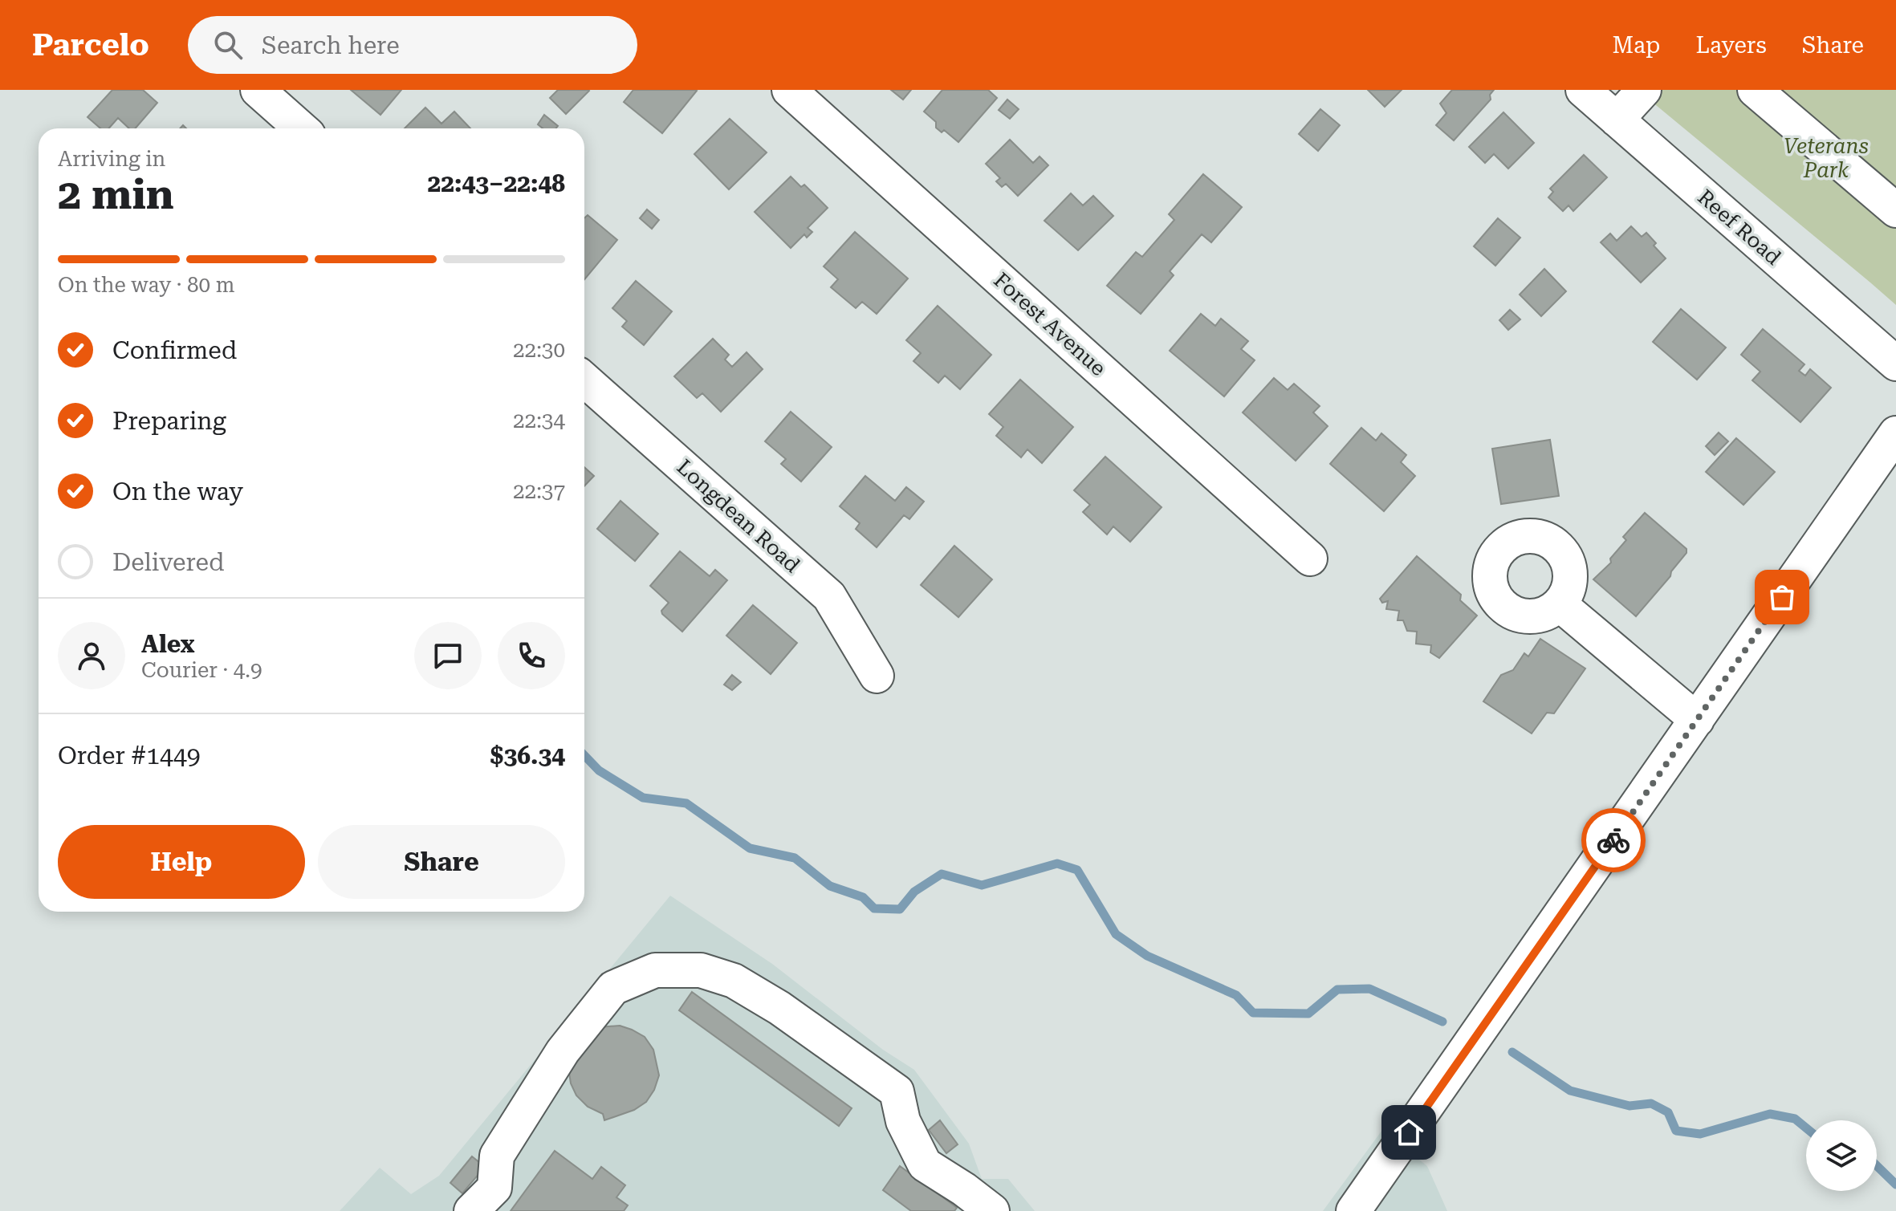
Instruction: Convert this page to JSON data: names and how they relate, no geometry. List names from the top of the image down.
{
  "streets": {
    "street": ["Reef Road", "Forest Avenue", "Longdean Road"]
  },
  "parks": ["Veterans Park"],
  "page": {
    "header": "Parcelo",
    "search": "Search here",
    "nav": ["Map", "Layers", "Share"],
    "heading": ["2 min", "Arriving in", "22:43–22:48"],
    "panel": [
      "Alex",
      "Courier · 4.9",
      "Order #1449",
      "$36.34"
    ],
    "bar": "On the way · 80 m",
    "list": [
      ["Confirmed", "22:30"],
      ["Preparing", "22:34"],
      ["On the way", "22:37"],
      "Delivered"
    ],
    "buttons": ["Help", "Share"]
  }
}
